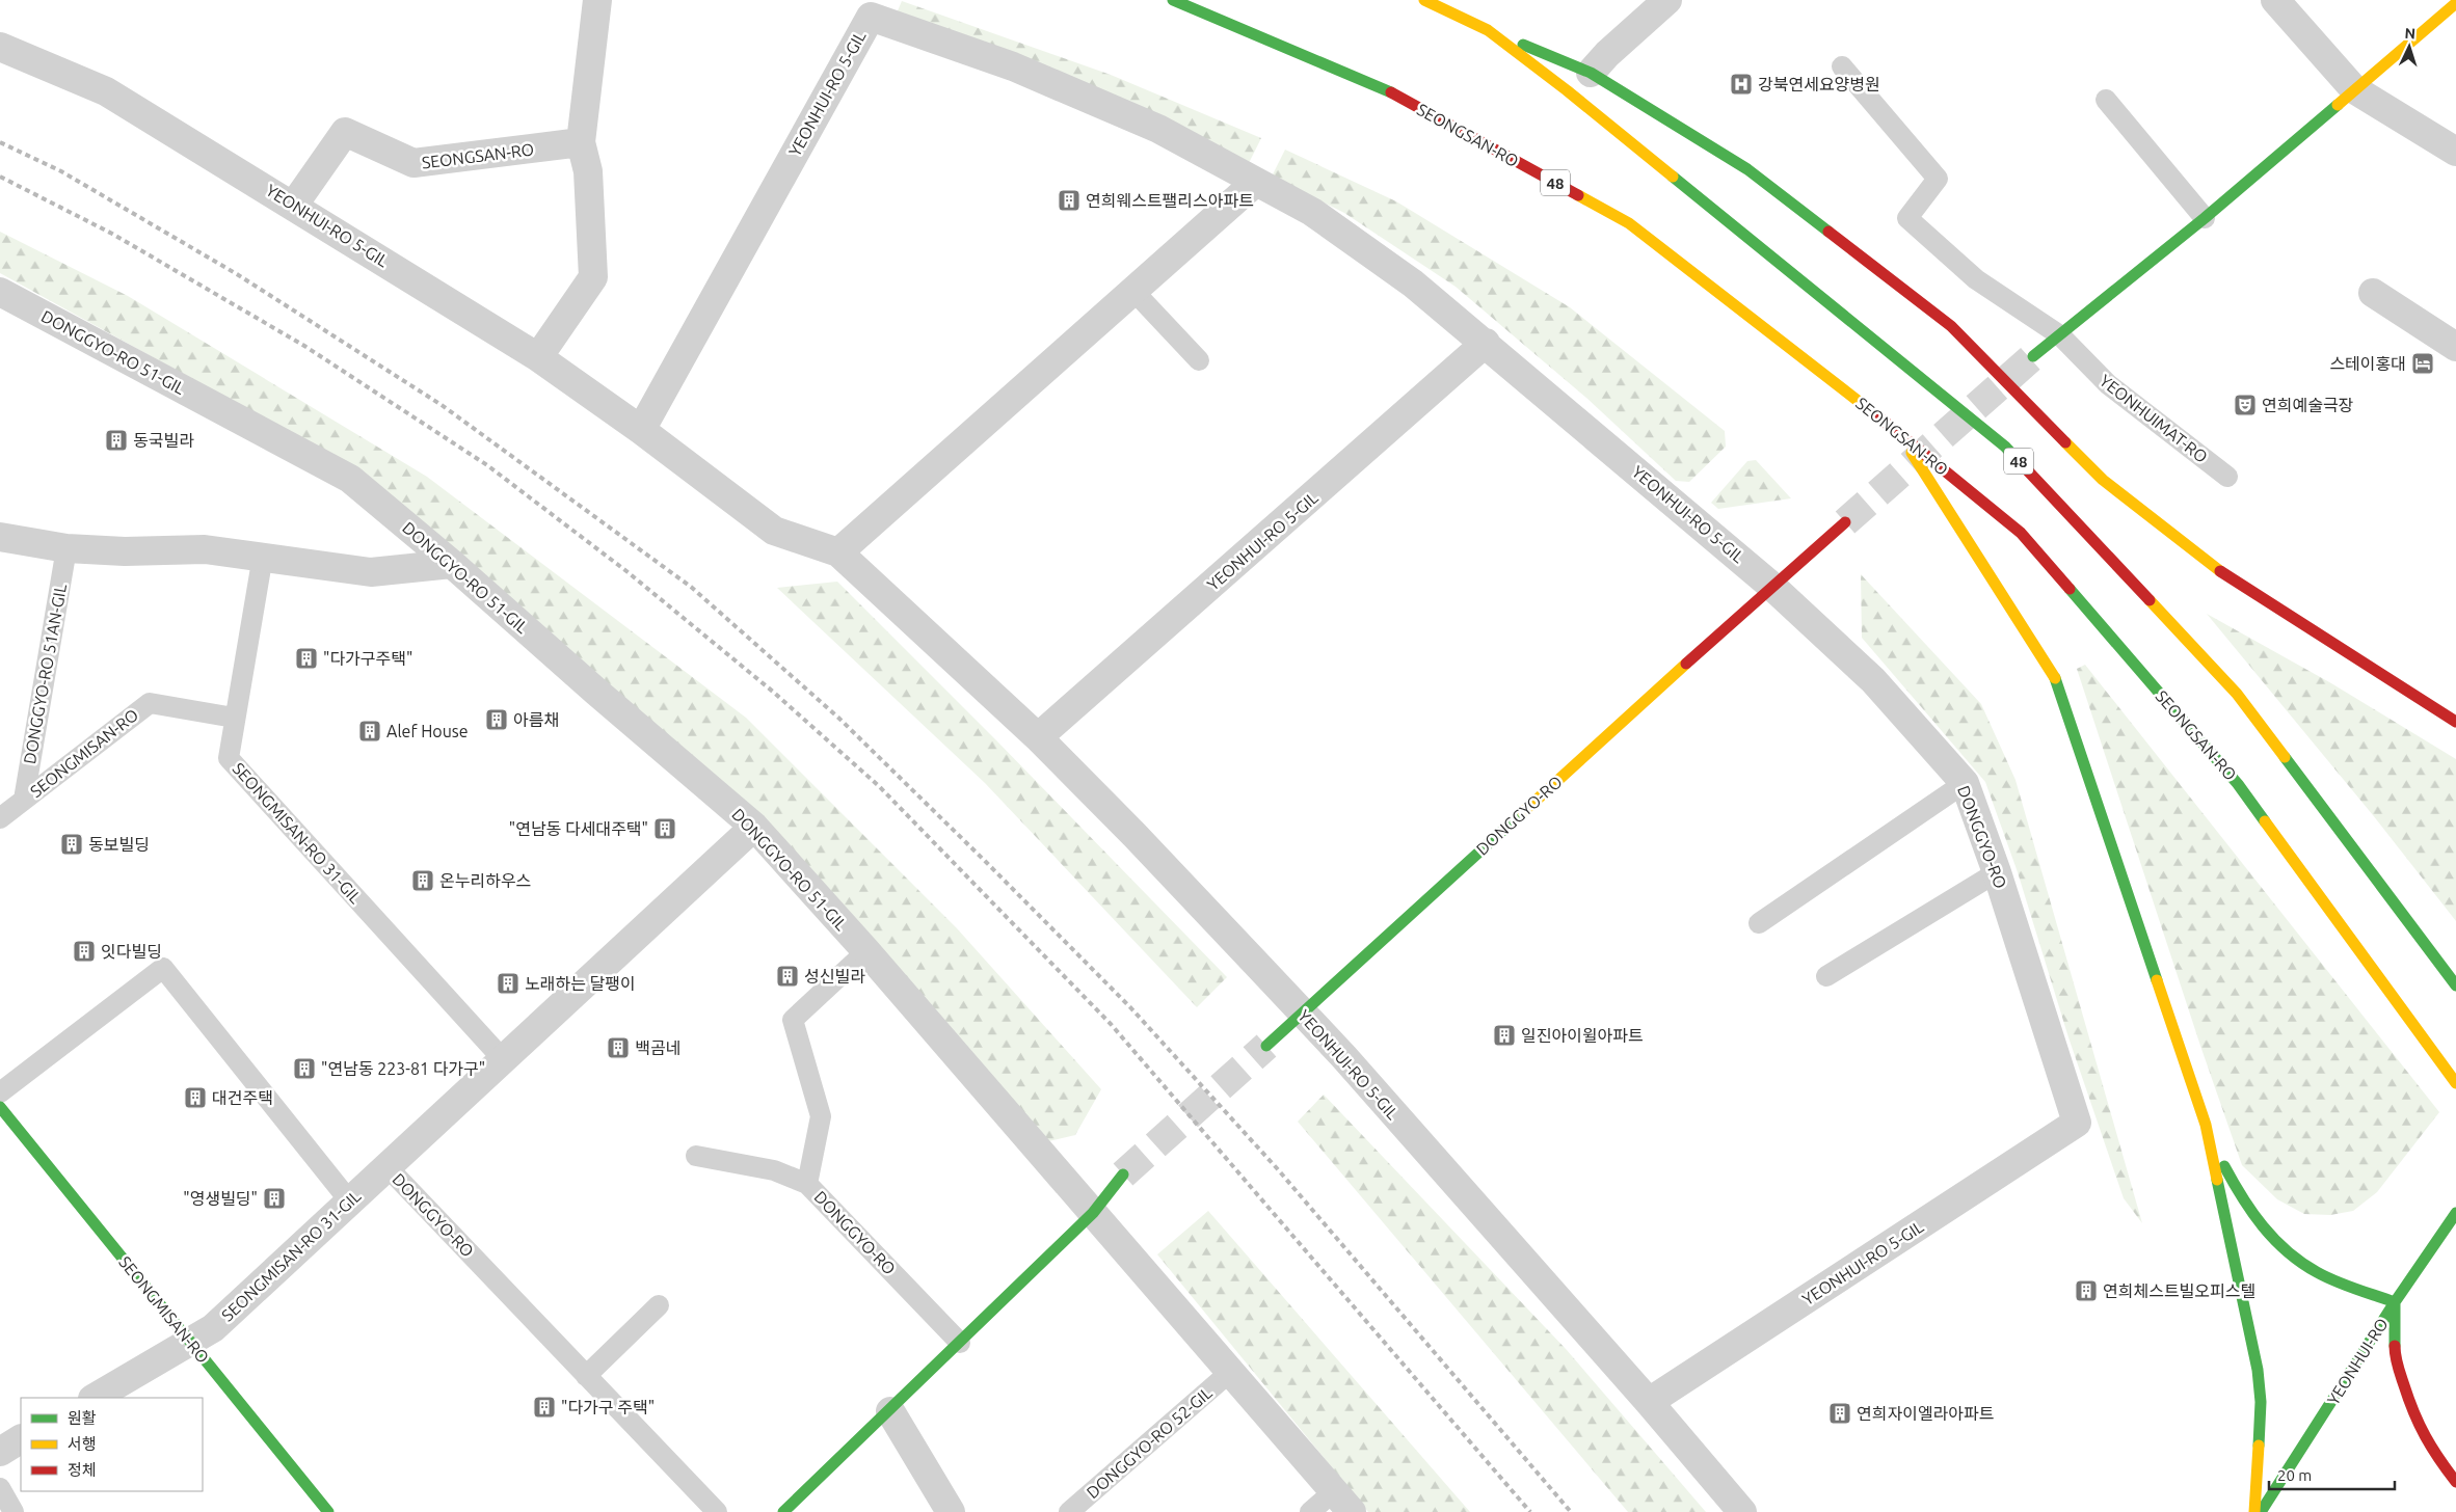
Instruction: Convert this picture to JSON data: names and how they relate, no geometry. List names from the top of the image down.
{
  "streets": {
    "main road": [
      "SEONGSAN-RO",
      "48",
      "SEONGMISAN-RO",
      "DONGGYO-RO",
      "YEONHUI-RO"
    ],
    "street": ["YEONHUI-RO 5-GIL", "DONGGYO-RO 51-GIL", "SEONGMISAN-RO 31-GIL"],
    "lane": ["YEONHUIMAT-RO", "DONGGYO-RO 51AN-GIL", "DONGGYO-RO 52-GIL"]
  },
  "crossings": [
    ["YEONHUI-RO 5-GIL", "SEONGSAN-RO"],
    ["YEONHUI-RO 5-GIL", "DONGGYO-RO"],
    ["DONGGYO-RO 51-GIL", "SEONGMISAN-RO 31-GIL"],
    ["DONGGYO-RO 51AN-GIL", "SEONGMISAN-RO"],
    ["SEONGMISAN-RO", "SEONGMISAN-RO 31-GIL"],
    ["DONGGYO-RO", "SEONGMISAN-RO 31-GIL"]
  ],
  "places": {
    "hospital": ["강북연세요양병원"],
    "building": [
      "연희웨스트팰리스아파트",
      "동국빌라",
      "\"다가구주택\"",
      "아름채",
      "Alef House",
      "\"연남동 다세대주택\"",
      "동보빌딩",
      "온누리하우스",
      "잇다빌딩",
      "성신빌라",
      "노래하는 달팽이",
      "일진아이윌아파트",
      "백곰네",
      "\"연남동 223-81 다가구\"",
      "대건주택",
      "\"영생빌딩\"",
      "연희체스트빌오피스텔",
      "\"다가구 주택\"",
      "연희자이엘라아파트"
    ],
    "hotel": ["스테이홍대"],
    "theatre": ["연희예술극장"]
  },
  "legend": ["원활", "서행", "정체"],
  "scale_bar": "20 m",
  "north": "top"
}
